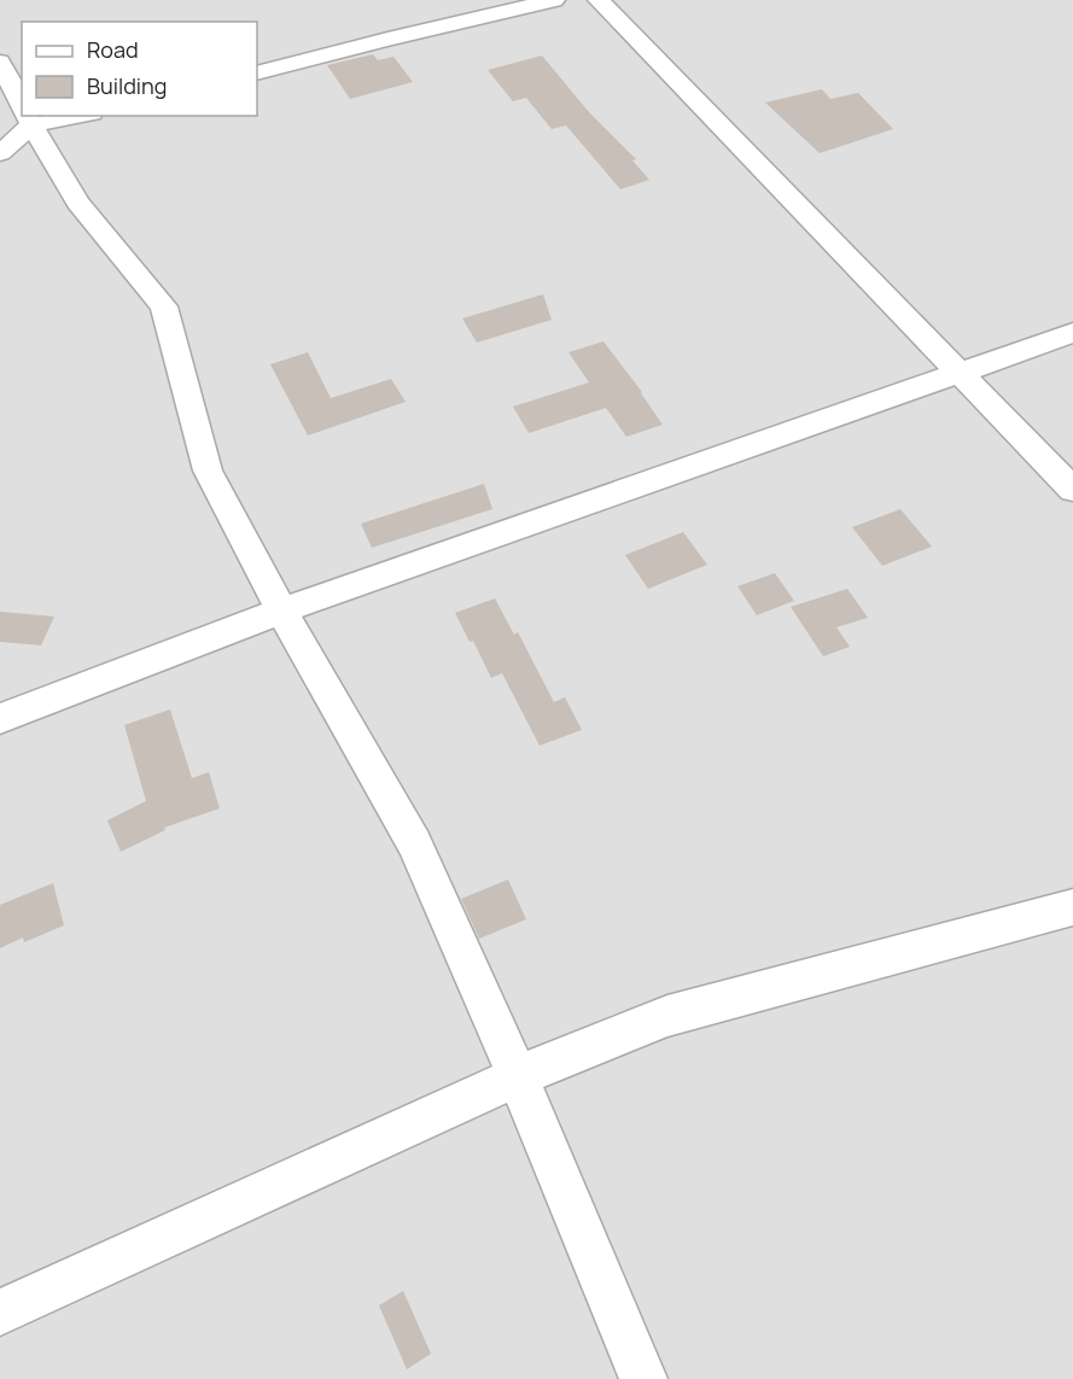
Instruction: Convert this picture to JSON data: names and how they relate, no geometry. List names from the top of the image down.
{
  "legend": ["Road", "Building"]
}
